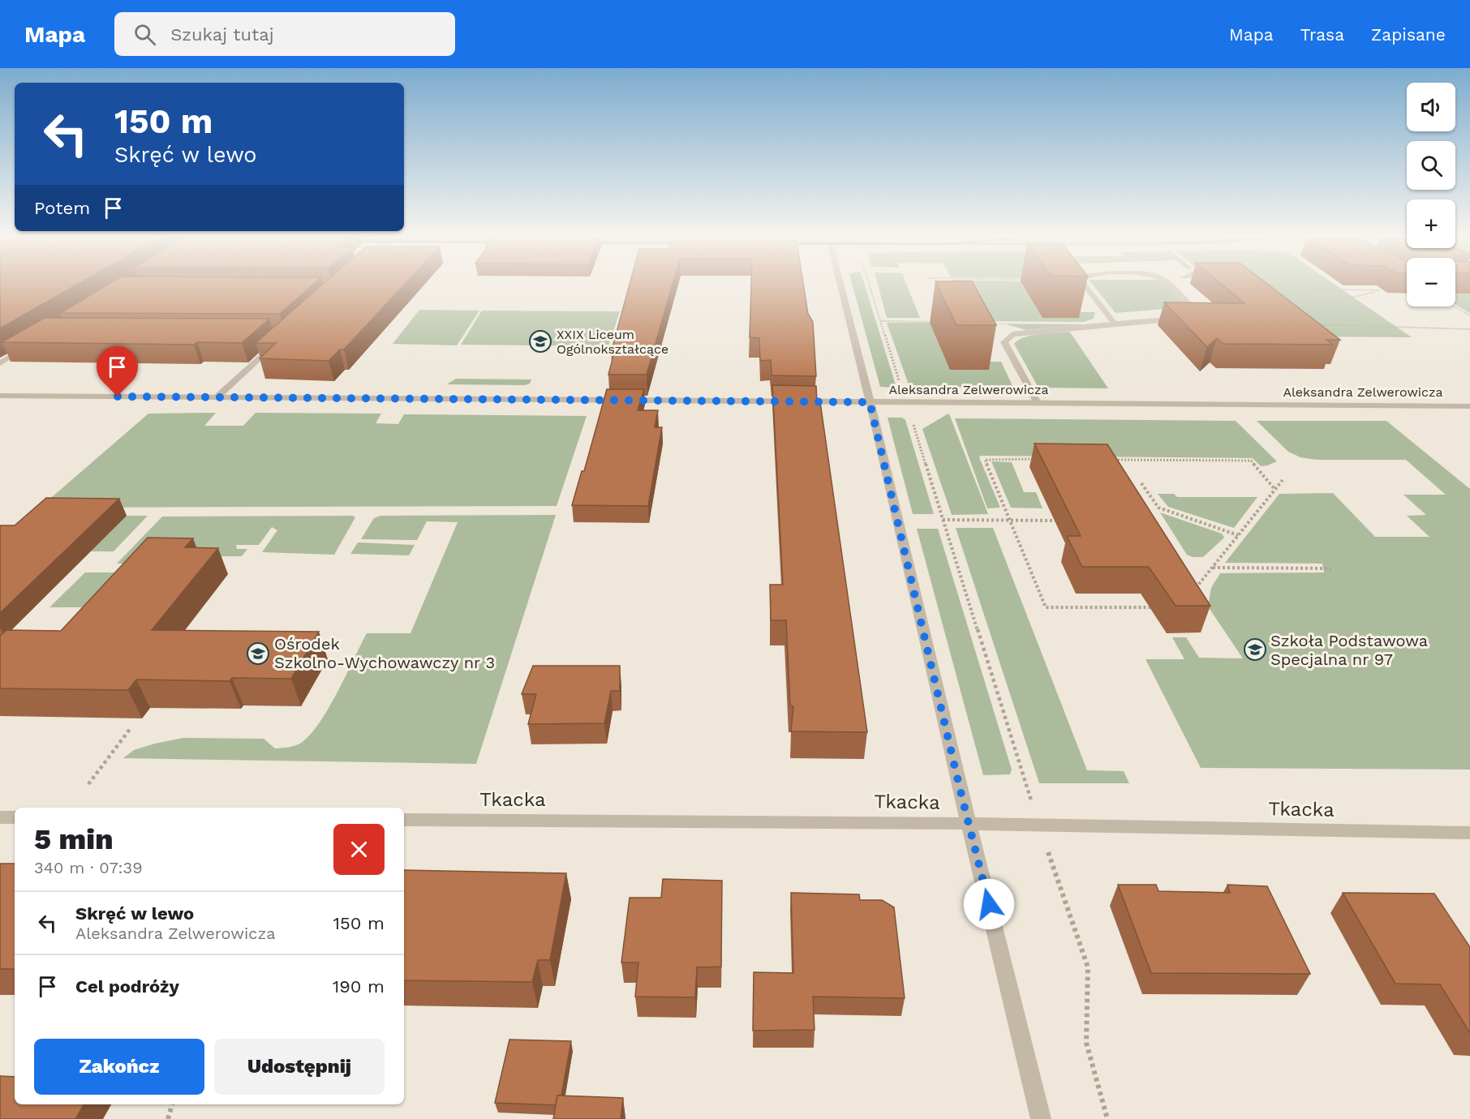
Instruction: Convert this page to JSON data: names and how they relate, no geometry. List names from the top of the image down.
{
  "streets": {
    "street": ["Aleksandra Zelwerowicza", "Tkacka"]
  },
  "places": {
    "school or university": ["XXIX Liceum Ogólnokształcące", "Szkoła Podstawowa Specjalna nr 97", "Ośrodek Szkolno-Wychowawczy nr 3"]
  },
  "page": {
    "header": "Mapa",
    "search": "Szukaj tutaj",
    "nav": ["Mapa", "Trasa", "Zapisane"],
    "map_buttons": ["+", "−"],
    "turn": ["150 m", "Skręć w lewo"],
    "then": "Potem",
    "heading": ["5 min", "340 m · 07:39"],
    "list": [
      {
        "name": "Skręć w lewo",
        "note": "Aleksandra Zelwerowicza",
        "value": "150 m"
      },
      {
        "name": "Cel podróży",
        "value": "190 m"
      }
    ],
    "buttons": ["Zakończ", "Udostępnij"]
  }
}
